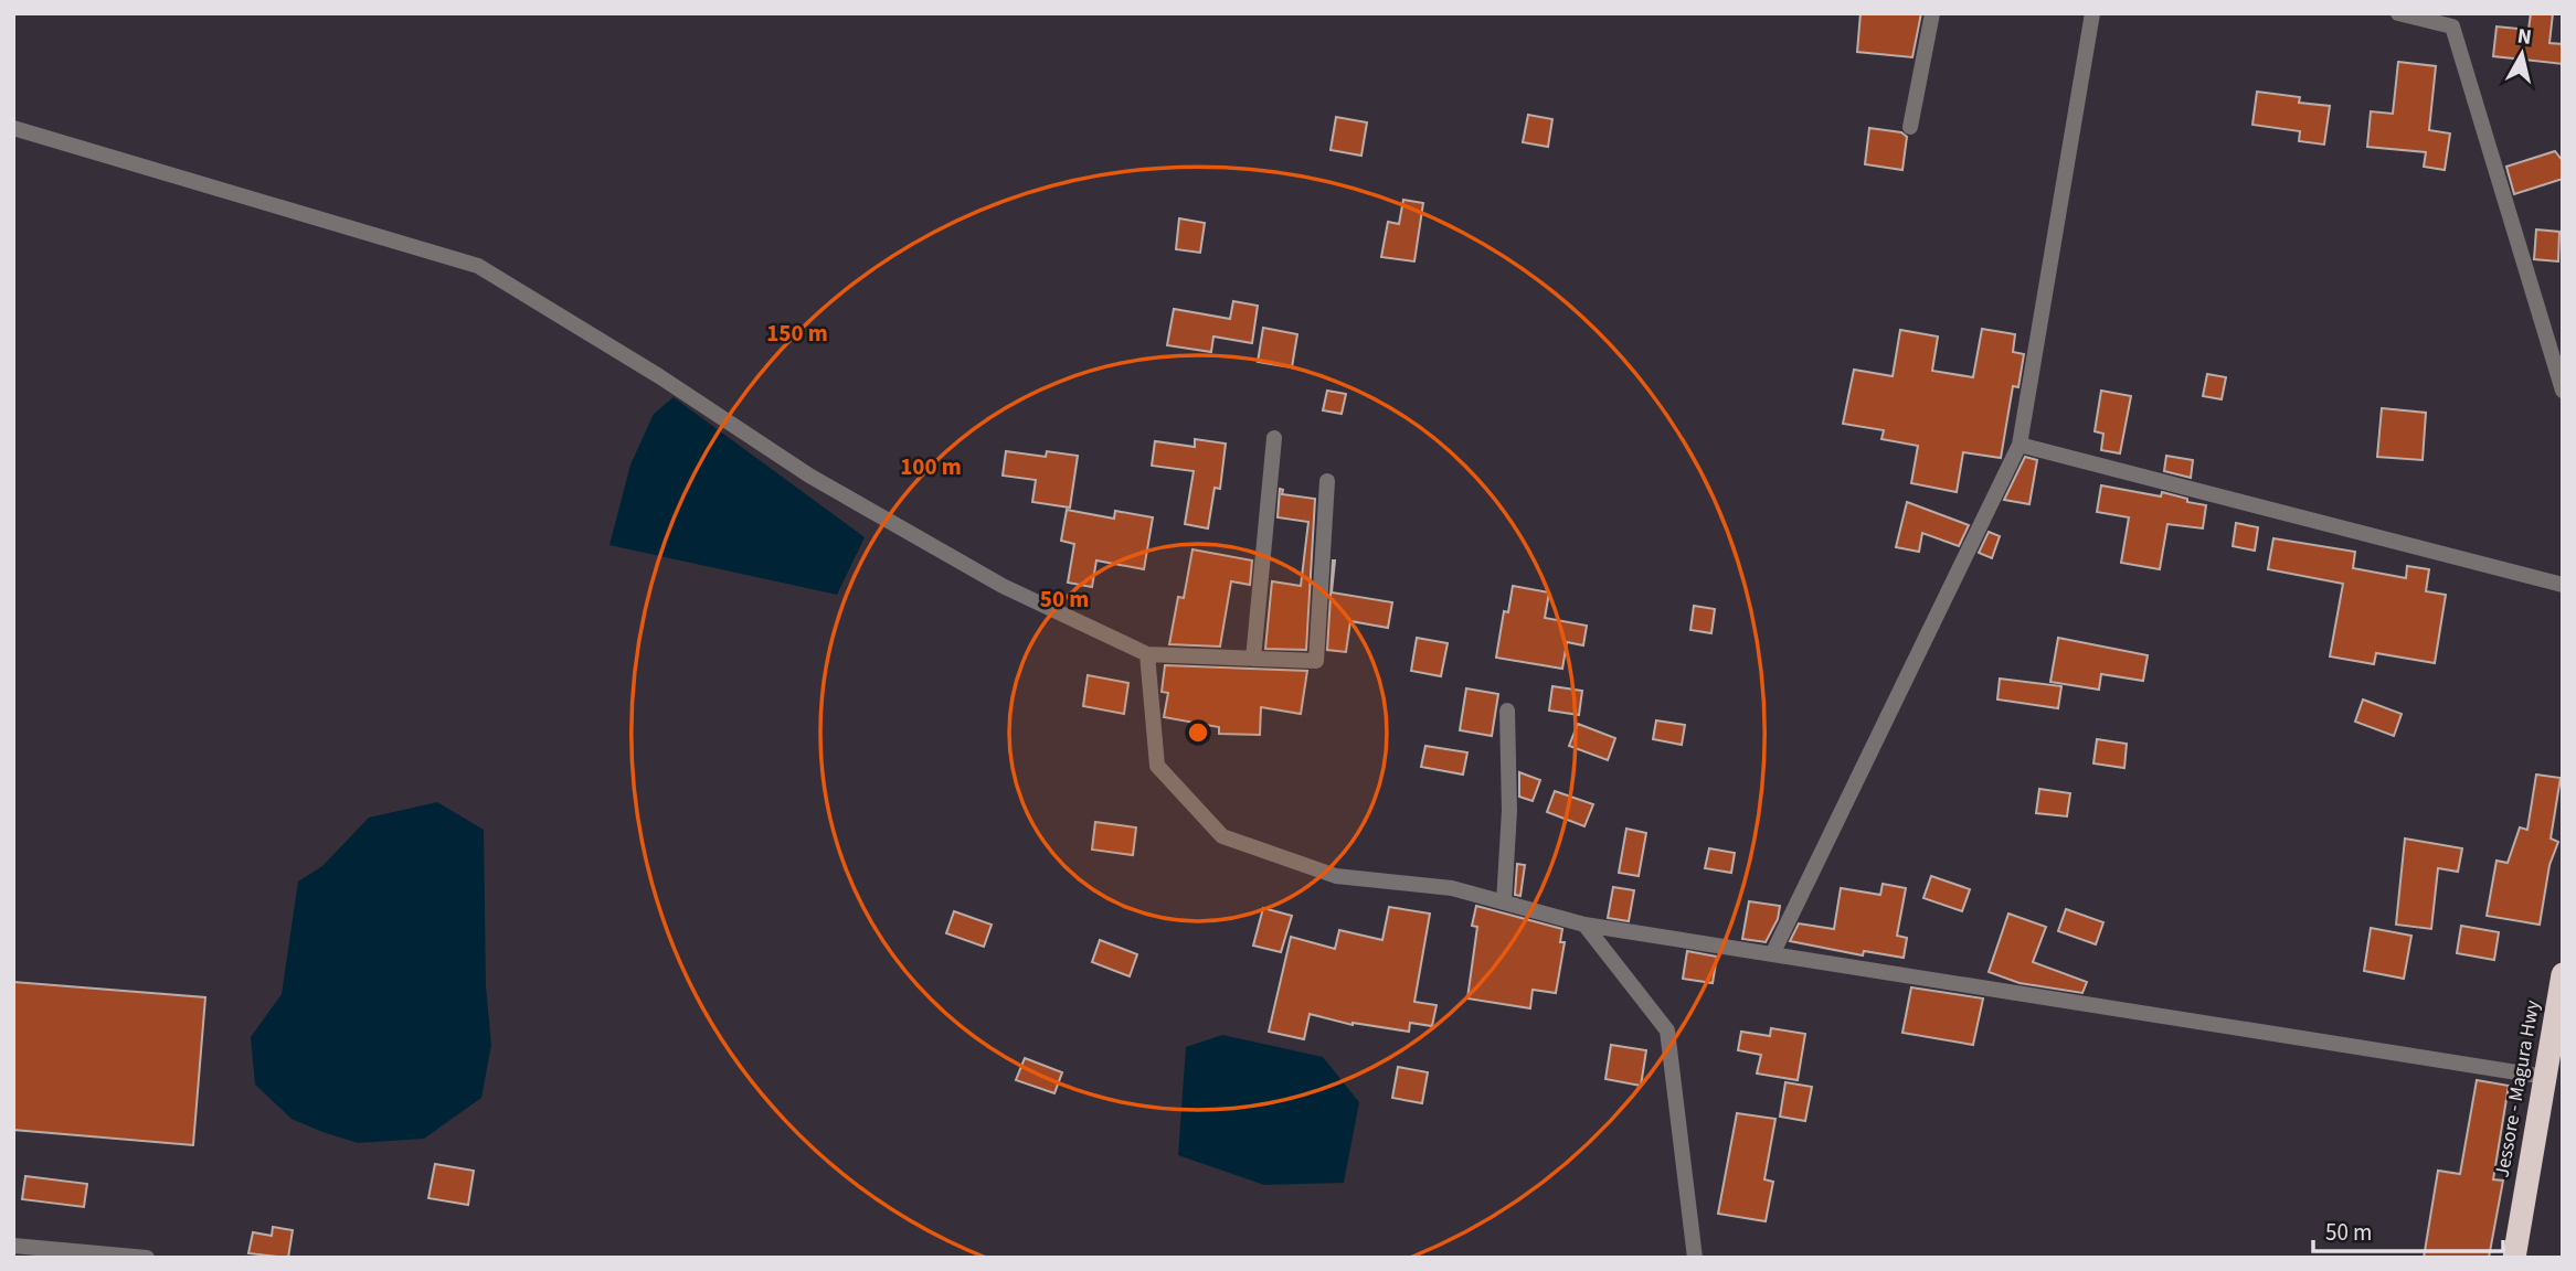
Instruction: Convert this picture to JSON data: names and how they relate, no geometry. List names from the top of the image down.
{
  "streets": {
    "highway": ["Jessore - Magura Hwy"]
  },
  "scale_bar": "50 m",
  "north": "top",
  "rings": ["150 m", "100 m", "50 m"]
}
